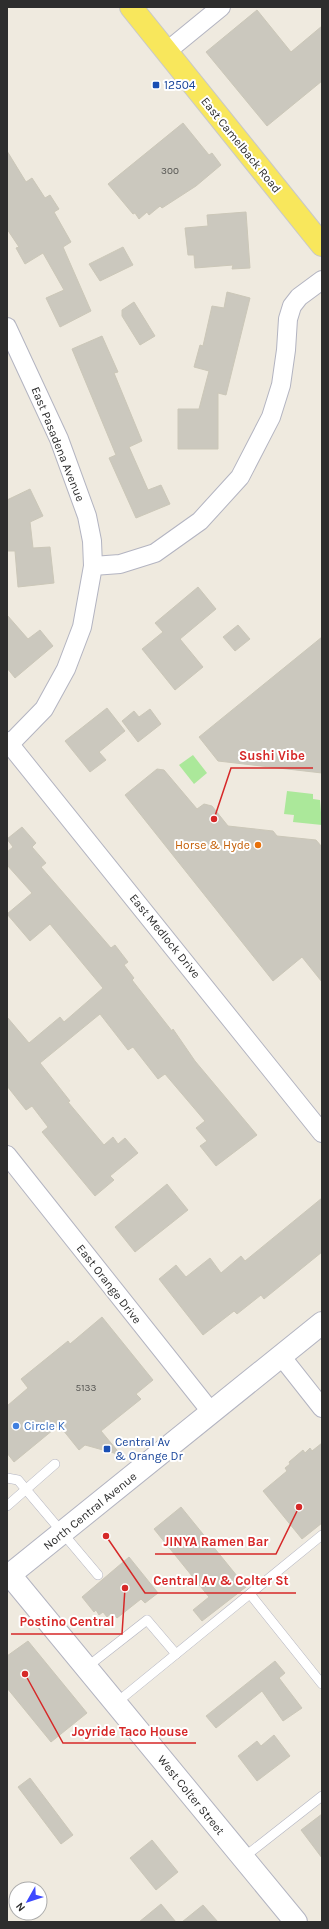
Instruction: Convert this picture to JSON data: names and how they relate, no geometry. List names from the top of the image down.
{
  "streets": {
    "main road": ["East Camelback Road"],
    "street": [
      "East Pasadena Avenue",
      "East Medlock Drive",
      "East Orange Drive",
      "North Central Avenue",
      "West Colter Street"
    ]
  },
  "crossings": [
    ["East Pasadena Avenue", "East Medlock Drive"],
    ["East Orange Drive", "North Central Avenue"],
    ["North Central Avenue", "West Colter Street"]
  ],
  "places": {
    "transit": ["12504", "Central Av & Orange Dr"],
    "other": [
      "Sushi Vibe",
      "Horse & Hyde",
      "Circle K",
      "JINYA Ramen Bar",
      "Central Av & Colter St",
      "Postino Central",
      "Joyride Taco House"
    ]
  },
  "house_numbers": ["300", "5133"],
  "north": "bottom left"
}
